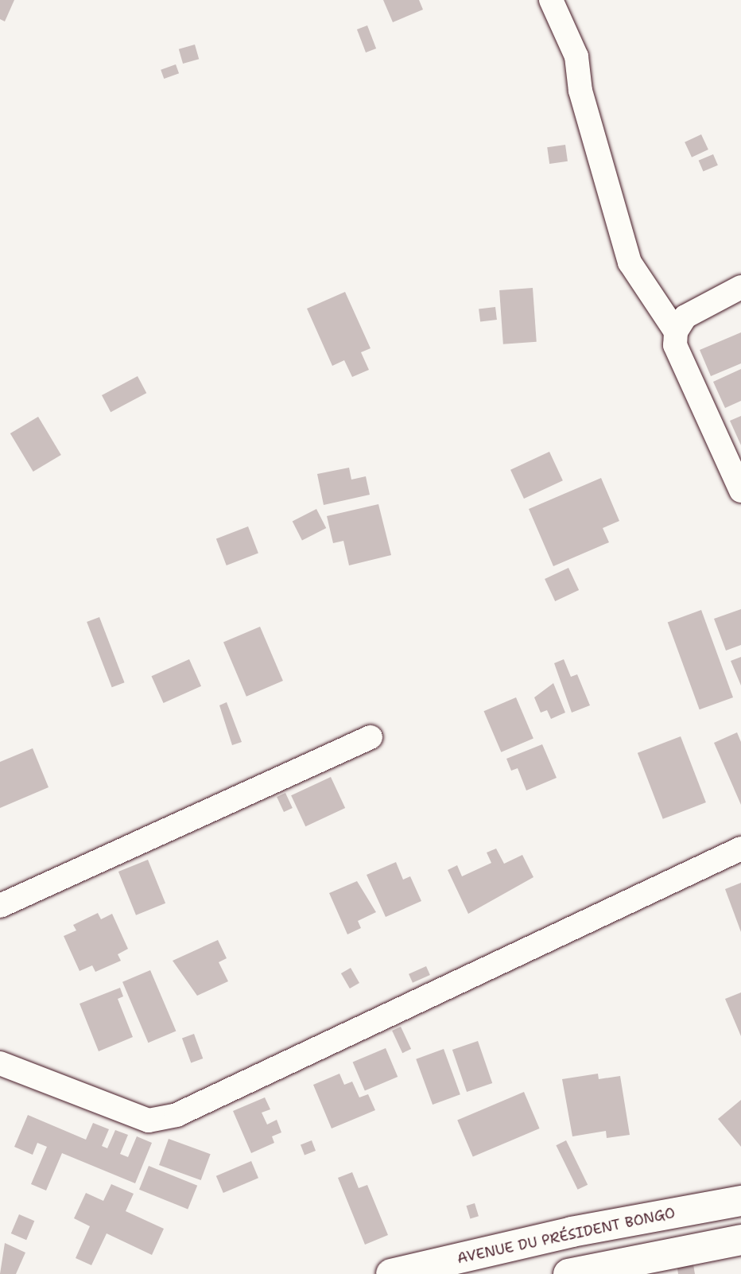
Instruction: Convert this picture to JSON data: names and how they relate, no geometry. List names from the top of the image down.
{
  "streets": {
    "street": ["AVENUE DU PRÉSIDENT BONGO"]
  }
}
